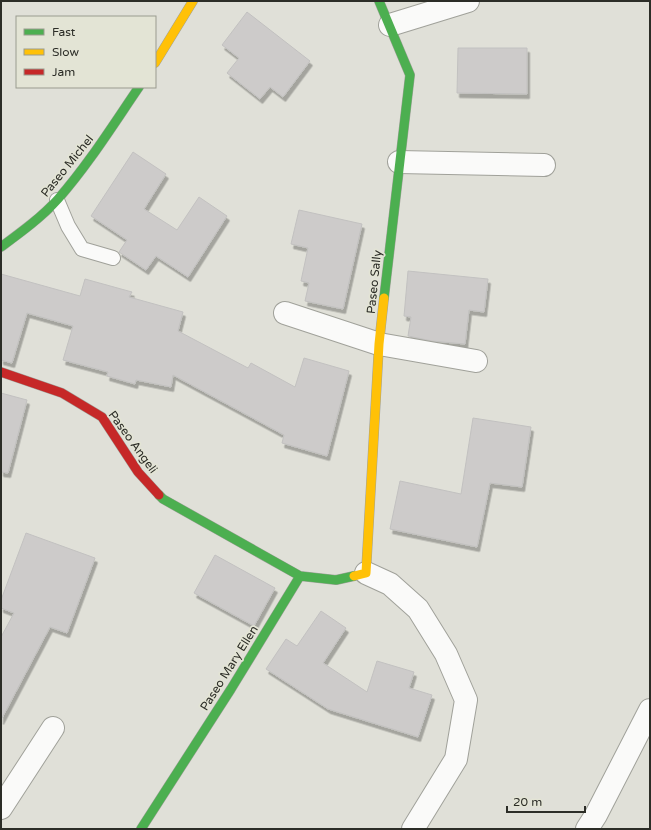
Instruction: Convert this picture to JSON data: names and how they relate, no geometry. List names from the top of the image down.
{
  "streets": {
    "street": [
      "Paseo Michel",
      "Paseo Sally",
      "Paseo Angeli",
      "Paseo Mary Ellen"
    ]
  },
  "crossings": [
    ["Paseo Angeli", "Paseo Mary Ellen"]
  ],
  "legend": ["Fast", "Slow", "Jam"],
  "scale_bar": "20 m"
}
